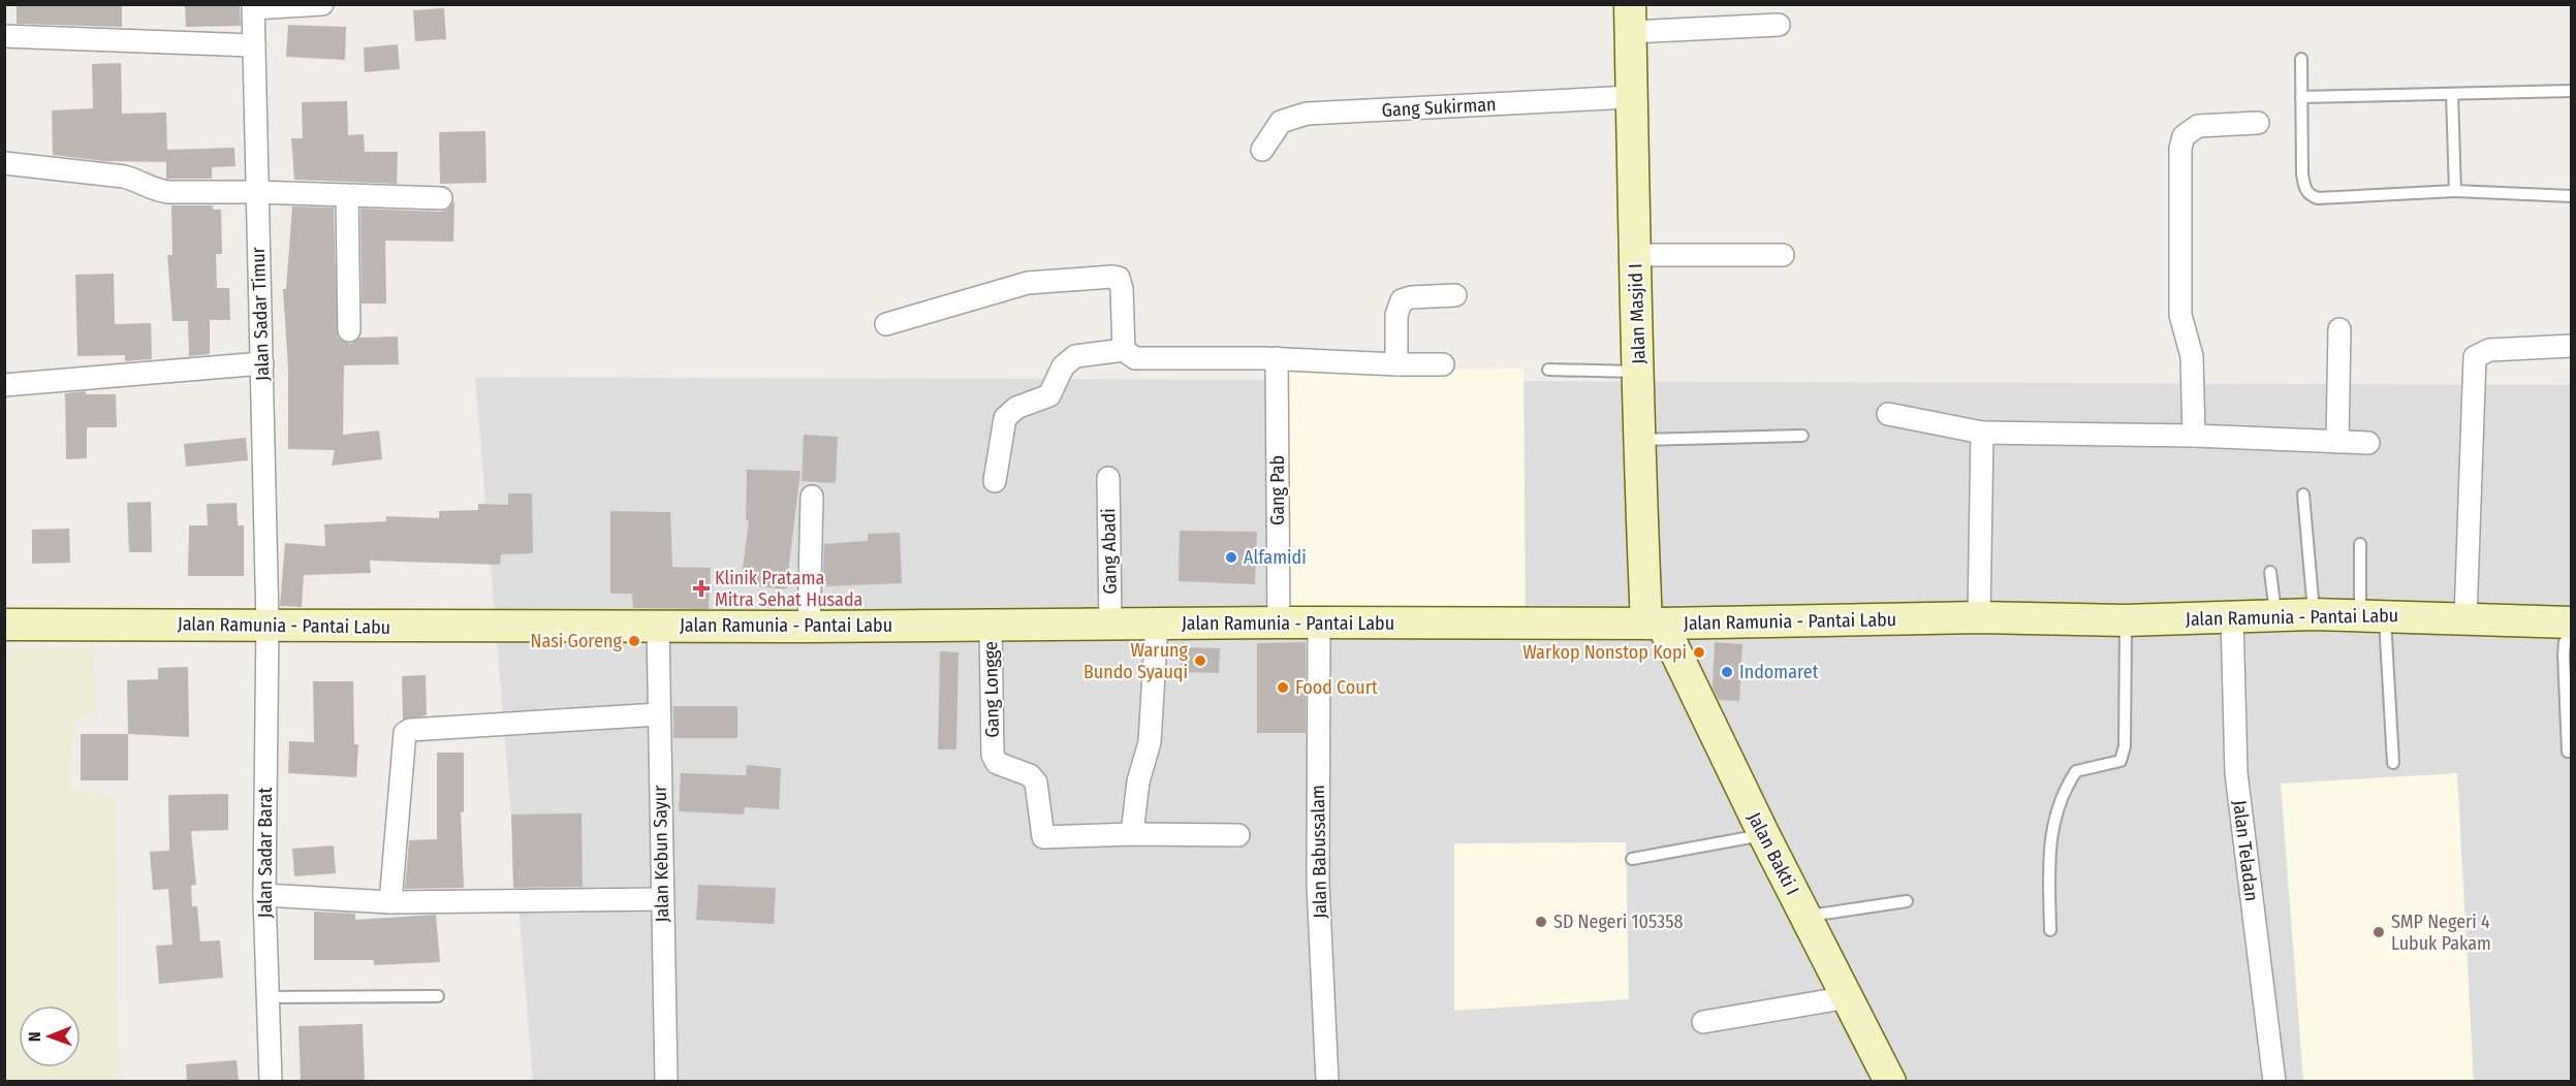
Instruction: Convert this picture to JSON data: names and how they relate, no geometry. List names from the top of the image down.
{
  "streets": {
    "main road": ["Jalan Masjid I", "Jalan Ramunia - Pantai Labu", "Jalan Bakti I"],
    "street": [
      "Gang Sukirman",
      "Jalan Sadar Timur",
      "Gang Pab",
      "Gang Abadi",
      "Gang Longge",
      "Jalan Teladan",
      "Jalan Babussalam",
      "Jalan Sadar Barat",
      "Jalan Kebun Sayur"
    ]
  },
  "crossings": [
    ["Gang Sukirman", "Jalan Masjid I"],
    ["Jalan Sadar Timur", "Jalan Ramunia - Pantai Labu"],
    ["Jalan Sadar Timur", "Jalan Sadar Barat"],
    ["Jalan Masjid I", "Jalan Ramunia - Pantai Labu"],
    ["Jalan Masjid I", "Jalan Bakti I"],
    ["Gang Pab", "Jalan Ramunia - Pantai Labu"],
    ["Gang Abadi", "Jalan Ramunia - Pantai Labu"],
    ["Jalan Ramunia - Pantai Labu", "Gang Longge"],
    ["Jalan Ramunia - Pantai Labu", "Jalan Teladan"],
    ["Jalan Ramunia - Pantai Labu", "Jalan Babussalam"],
    ["Jalan Ramunia - Pantai Labu", "Jalan Sadar Barat"],
    ["Jalan Ramunia - Pantai Labu", "Jalan Kebun Sayur"],
    ["Jalan Ramunia - Pantai Labu", "Jalan Bakti I"]
  ],
  "places": {
    "other": [
      "Alfamidi",
      "Nasi Goreng",
      "Warkop Nonstop Kopi",
      "Warung Bundo Syauqi",
      "Indomaret",
      "Food Court",
      "SD Negeri 105358",
      "SMP Negeri 4 Lubuk Pakam"
    ],
    "health": ["Klinik Pratama Mitra Sehat Husada"]
  },
  "north": "left"
}
